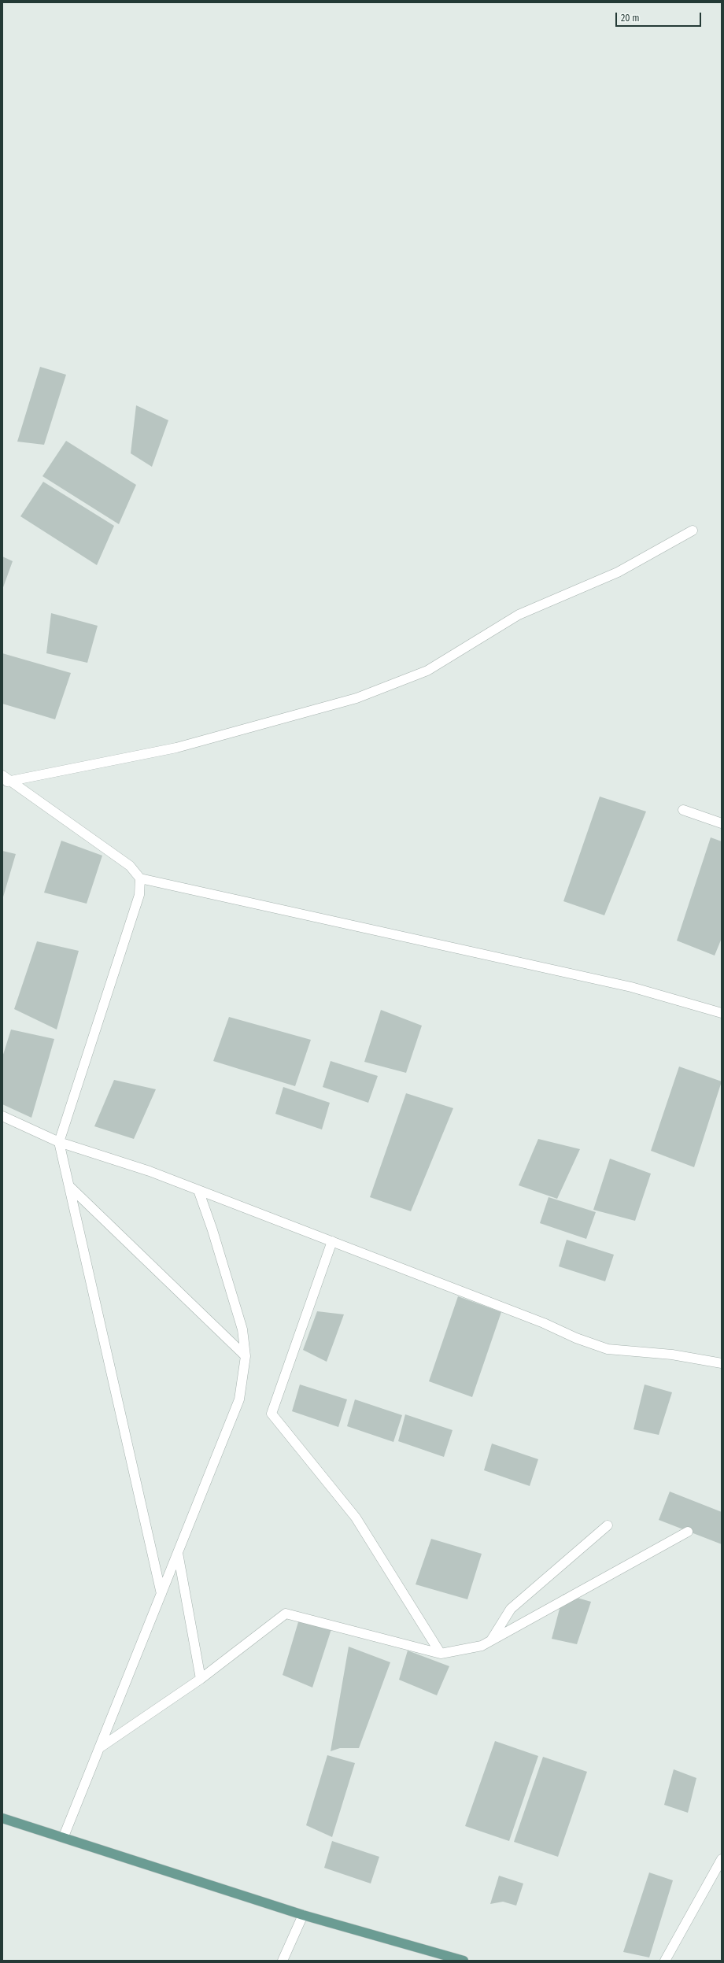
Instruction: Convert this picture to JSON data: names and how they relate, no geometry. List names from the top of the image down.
{
  "scale_bar": "20 m"
}
